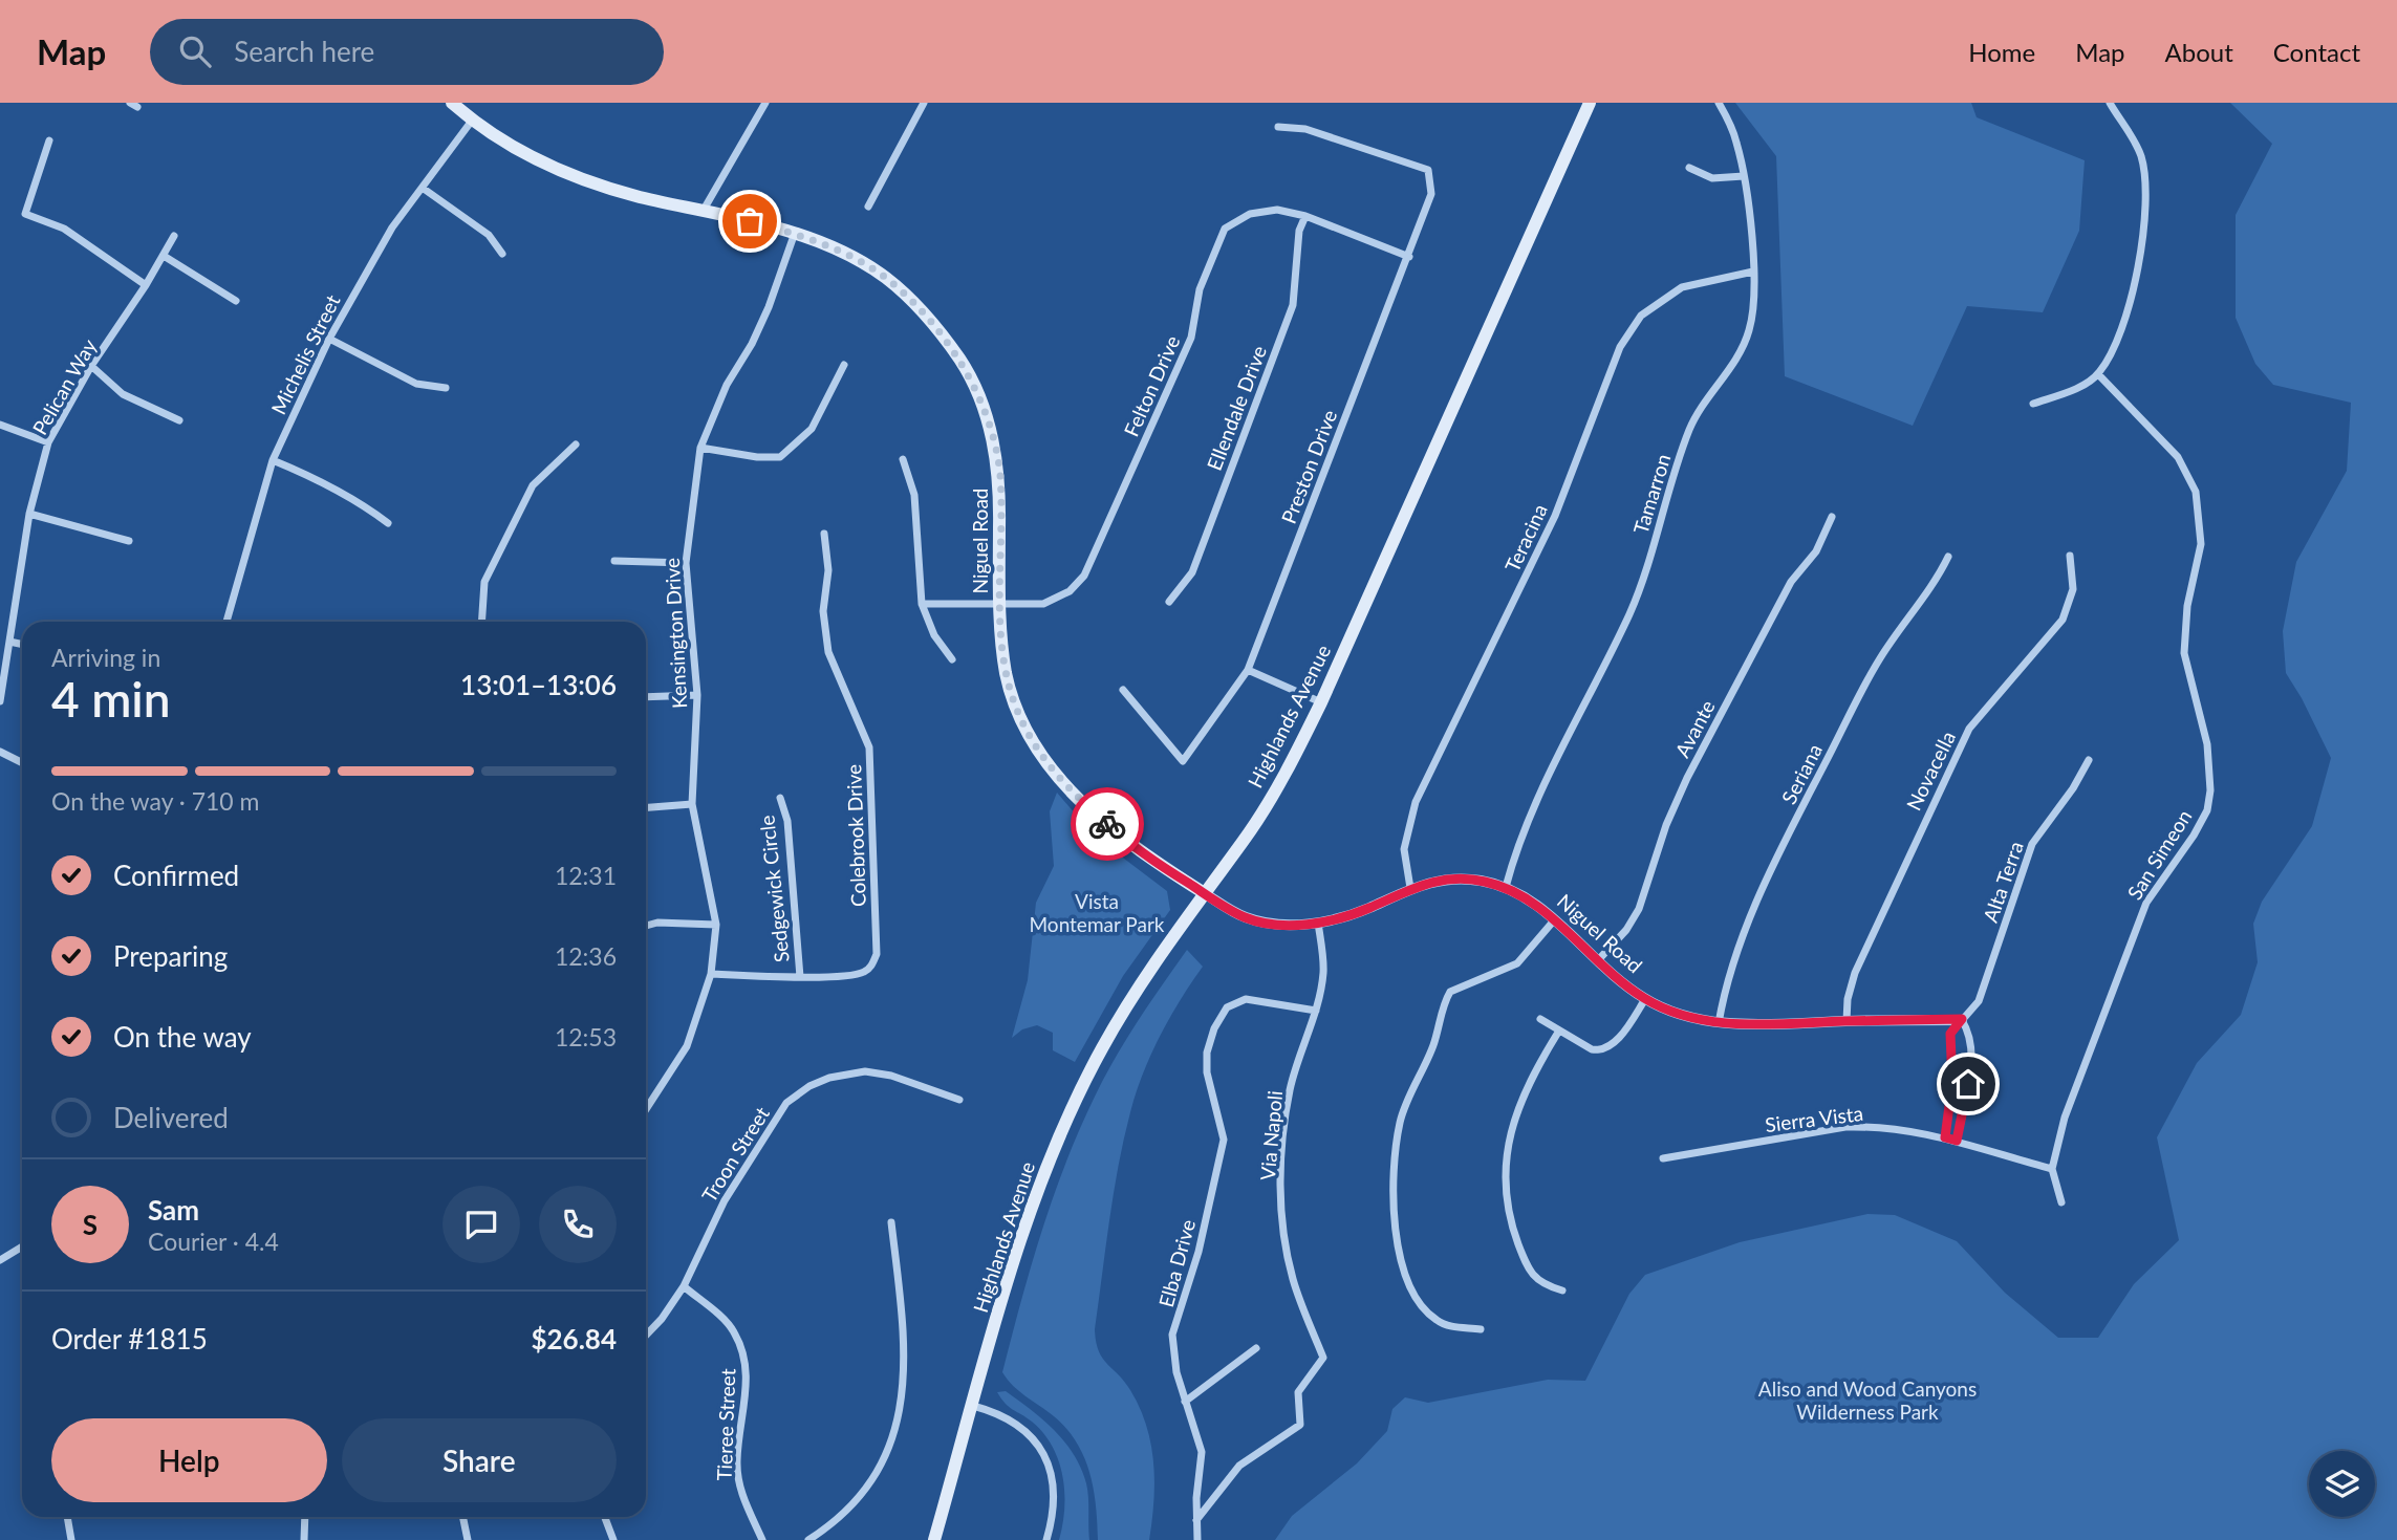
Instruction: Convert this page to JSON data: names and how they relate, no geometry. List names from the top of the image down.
{
  "streets": {
    "main road": ["Niguel Road", "Highlands Avenue"],
    "street": [
      "Michelis Street",
      "Felton Drive",
      "Pelican Way",
      "Ellendale Drive",
      "Preston Drive",
      "Tamarron",
      "Teracina",
      "Kensington Drive",
      "Avante",
      "Novacella",
      "Seriana",
      "Colebrook Drive",
      "San Simeon",
      "Alta Terra",
      "Sedgewick Circle",
      "Sierra Vista",
      "Via Napoli",
      "Troon Street",
      "Elba Drive",
      "Tieree Street"
    ]
  },
  "crossings": [
    ["Michelis Street", "Niguel Road"],
    ["Felton Drive", "Ellendale Drive"],
    ["Felton Drive", "Preston Drive"],
    ["Felton Drive", "Niguel Road"],
    ["Tamarron", "Teracina"],
    ["Tamarron", "Niguel Road"],
    ["Teracina", "Niguel Road"],
    ["Niguel Road", "Kensington Drive"],
    ["Niguel Road", "Highlands Avenue"],
    ["Niguel Road", "Avante"],
    ["Niguel Road", "Novacella"],
    ["Niguel Road", "Seriana"],
    ["Niguel Road", "Alta Terra"],
    ["Niguel Road", "Via Napoli"],
    ["Colebrook Drive", "Sedgewick Circle"],
    ["San Simeon", "Sierra Vista"],
    ["Alta Terra", "Sierra Vista"],
    ["Via Napoli", "Elba Drive"],
    ["Troon Street", "Tieree Street"]
  ],
  "parks": ["Vista Montemar Park", "Aliso and Wood Canyons Wilderness Park"],
  "page": {
    "header": "Map",
    "search": "Search here",
    "nav": [
      "Home",
      "Map",
      "About",
      "Contact"
    ],
    "heading": ["4 min", "Arriving in", "13:01–13:06"],
    "panel": [
      "Sam",
      "Courier · 4.4",
      "Order #1815",
      "$26.84"
    ],
    "bar": "On the way · 710 m",
    "list": [
      ["Confirmed", "12:31"],
      ["Preparing", "12:36"],
      ["On the way", "12:53"],
      "Delivered"
    ],
    "round": "S",
    "buttons": ["Help", "Share"]
  }
}
